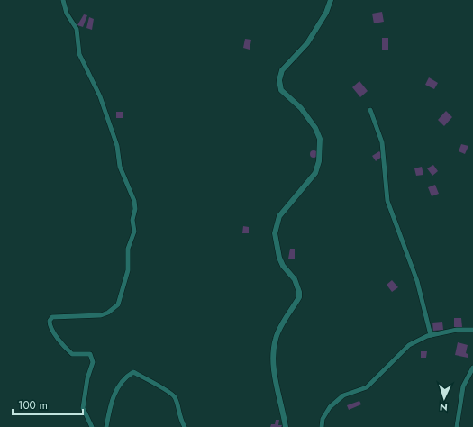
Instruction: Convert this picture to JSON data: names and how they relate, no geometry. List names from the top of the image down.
{
  "scale_bar": "100 m",
  "north": "bottom"
}
